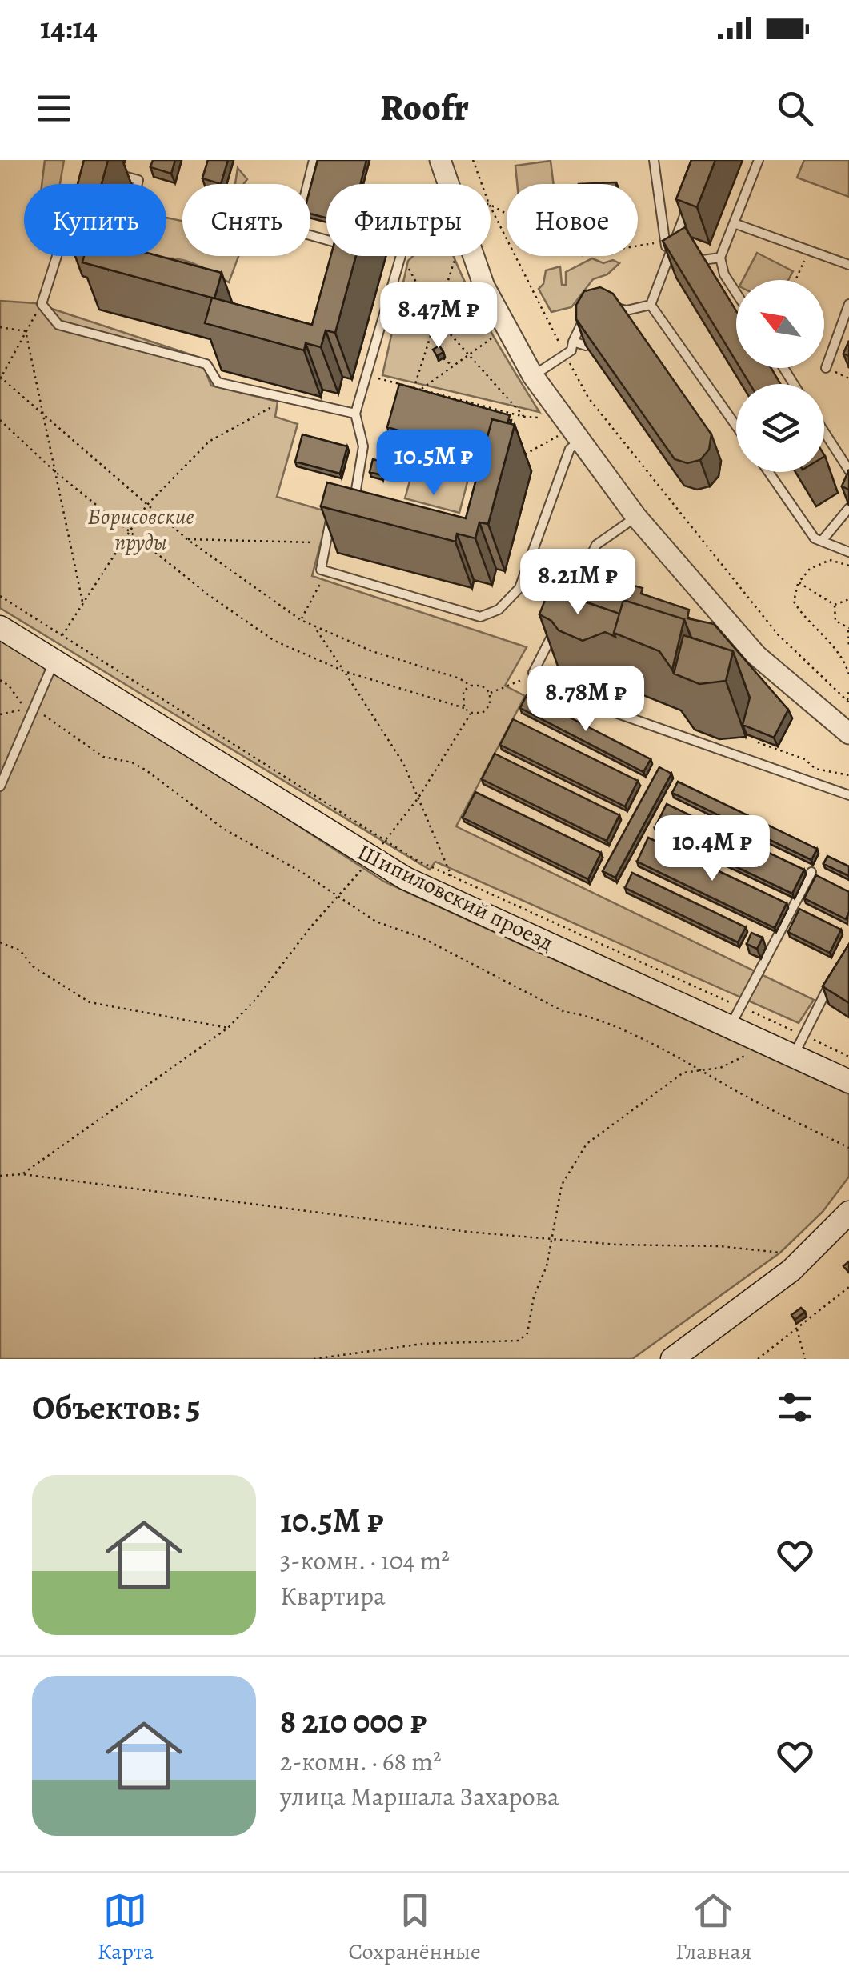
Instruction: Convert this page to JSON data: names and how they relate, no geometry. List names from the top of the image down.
{
  "streets": {
    "main road": ["Шипиловский проезд"]
  },
  "parks": ["Борисовские пруды"],
  "north": "top left",
  "page": {
    "status": "14:14",
    "header": "Roofr",
    "chip": [
      "Купить",
      "Снять",
      "Фильтры",
      "Новое"
    ],
    "price": [
      "8.47M ₽",
      "10.5M ₽",
      "8.21M ₽",
      "8.78M ₽",
      "10.4M ₽"
    ],
    "heading": "Объектов: 5",
    "list": [
      {
        "name": "10.5M ₽",
        "note": "3-комн. · 104 m² · Квартира"
      },
      {
        "name": "8 210 000 ₽",
        "note": "2-комн. · 68 m² · улица Маршала Захарова"
      }
    ],
    "tabs": ["Карта", "Сохранённые", "Главная"]
  }
}
